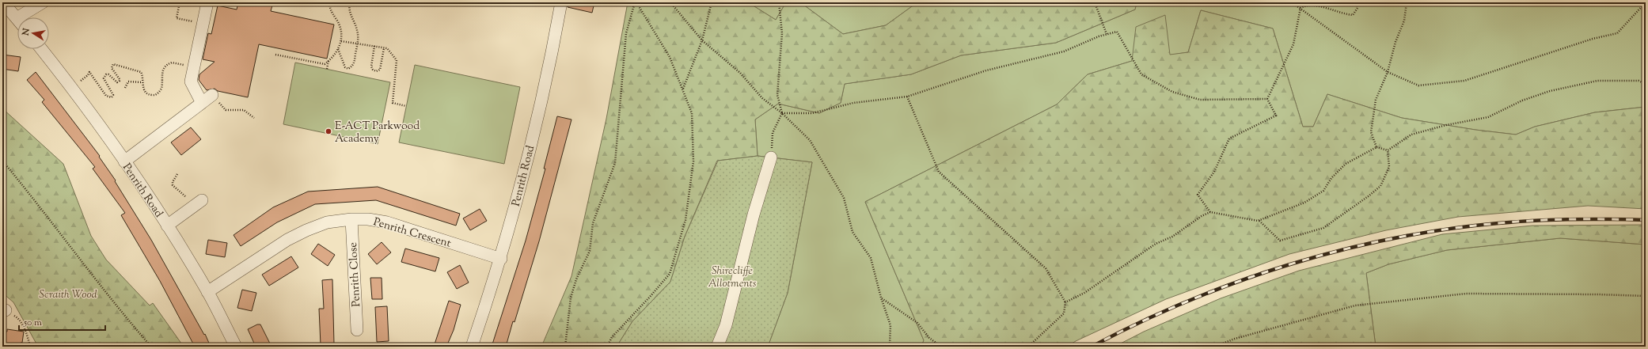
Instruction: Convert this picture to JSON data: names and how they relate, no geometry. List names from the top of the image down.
{
  "streets": {
    "street": ["Penrith Road", "Penrith Crescent", "Penrith Close"]
  },
  "crossings": [
    ["Penrith Road", "Penrith Crescent"],
    ["Penrith Crescent", "Penrith Close"]
  ],
  "parks": ["Shirecliffe Allotments", "Scraith Wood"],
  "places": ["E-ACT Parkwood Academy"],
  "scale_bar": "50 m",
  "north": "left"
}
